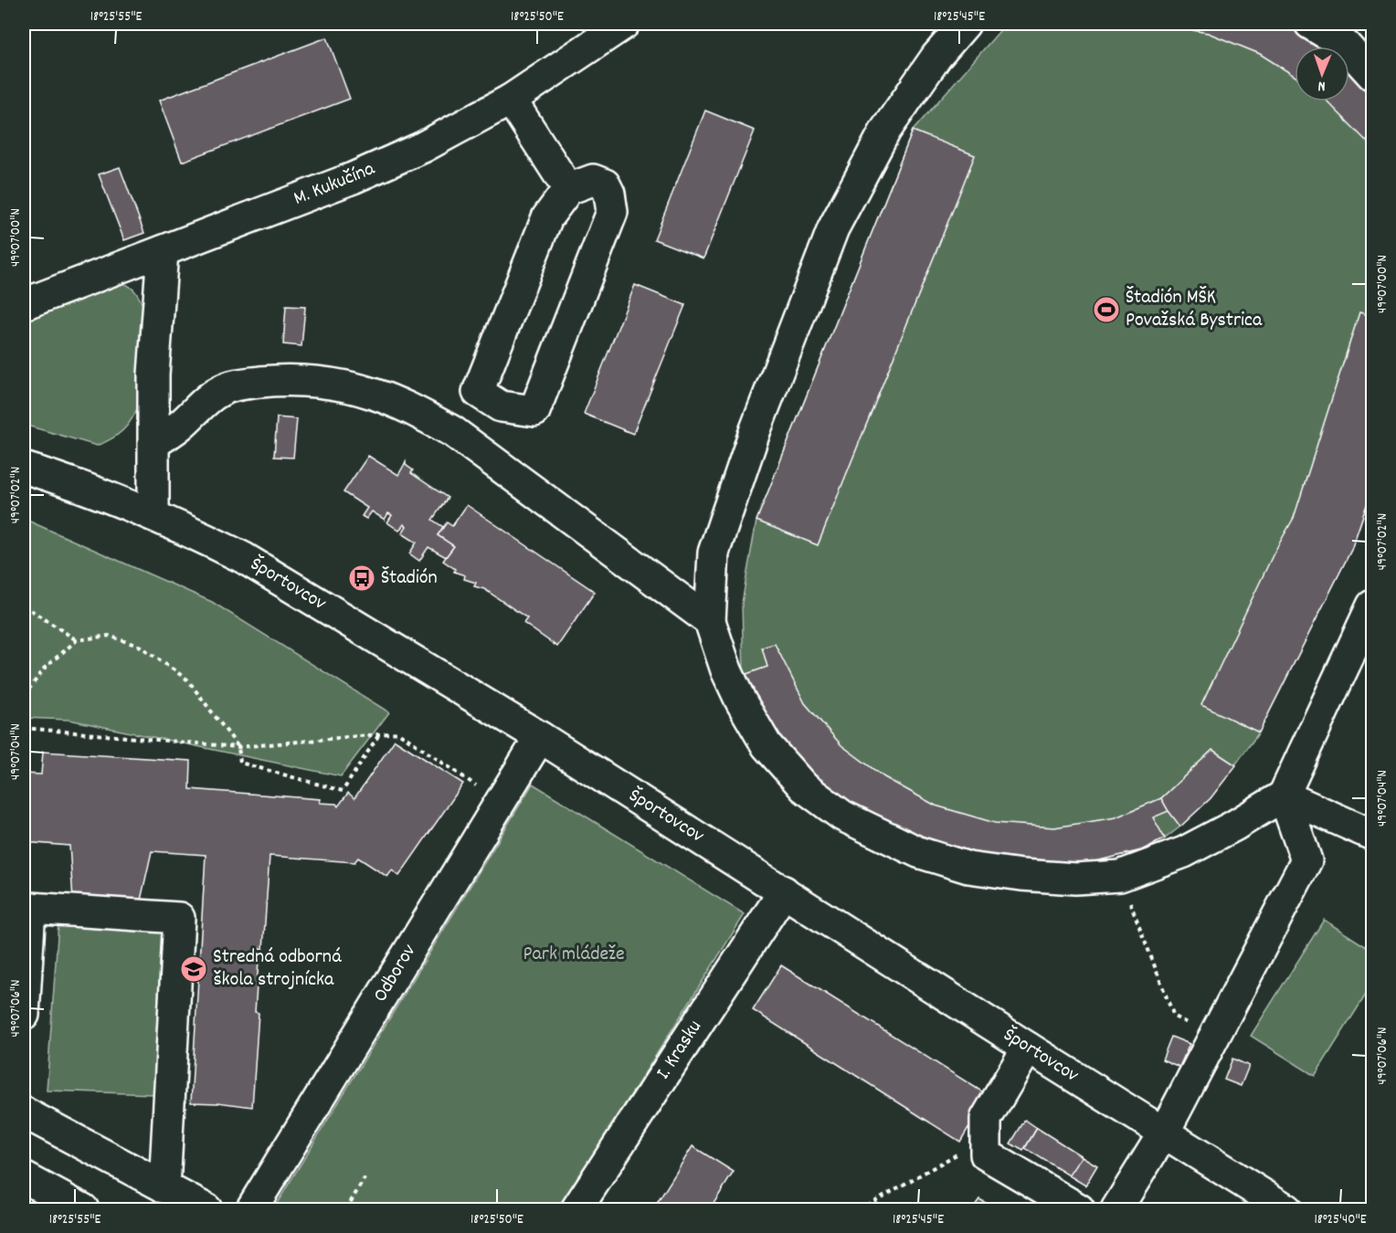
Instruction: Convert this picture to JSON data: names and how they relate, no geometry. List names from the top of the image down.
{
  "streets": {
    "street": [
      "M. Kukučína",
      "Športovcov",
      "Odborov",
      "I. Krasku"
    ]
  },
  "crossings": [
    ["Športovcov", "Odborov"],
    ["Športovcov", "I. Krasku"]
  ],
  "parks": ["Park mládeže"],
  "places": {
    "sports": ["Štadión MŠK Považská Bystrica"],
    "bus stop": ["Štadión"],
    "school or university": ["Stredná odborná škola strojnícka"]
  },
  "north": "bottom",
  "coordinates": [
    "18°25'55\"E",
    "18°25'50\"E",
    "18°25'45\"E",
    "49°07'00\"N",
    "49°07'02\"N",
    "49°07'04\"N",
    "49°07'06\"N",
    "18°25'40\"E"
  ]
}
